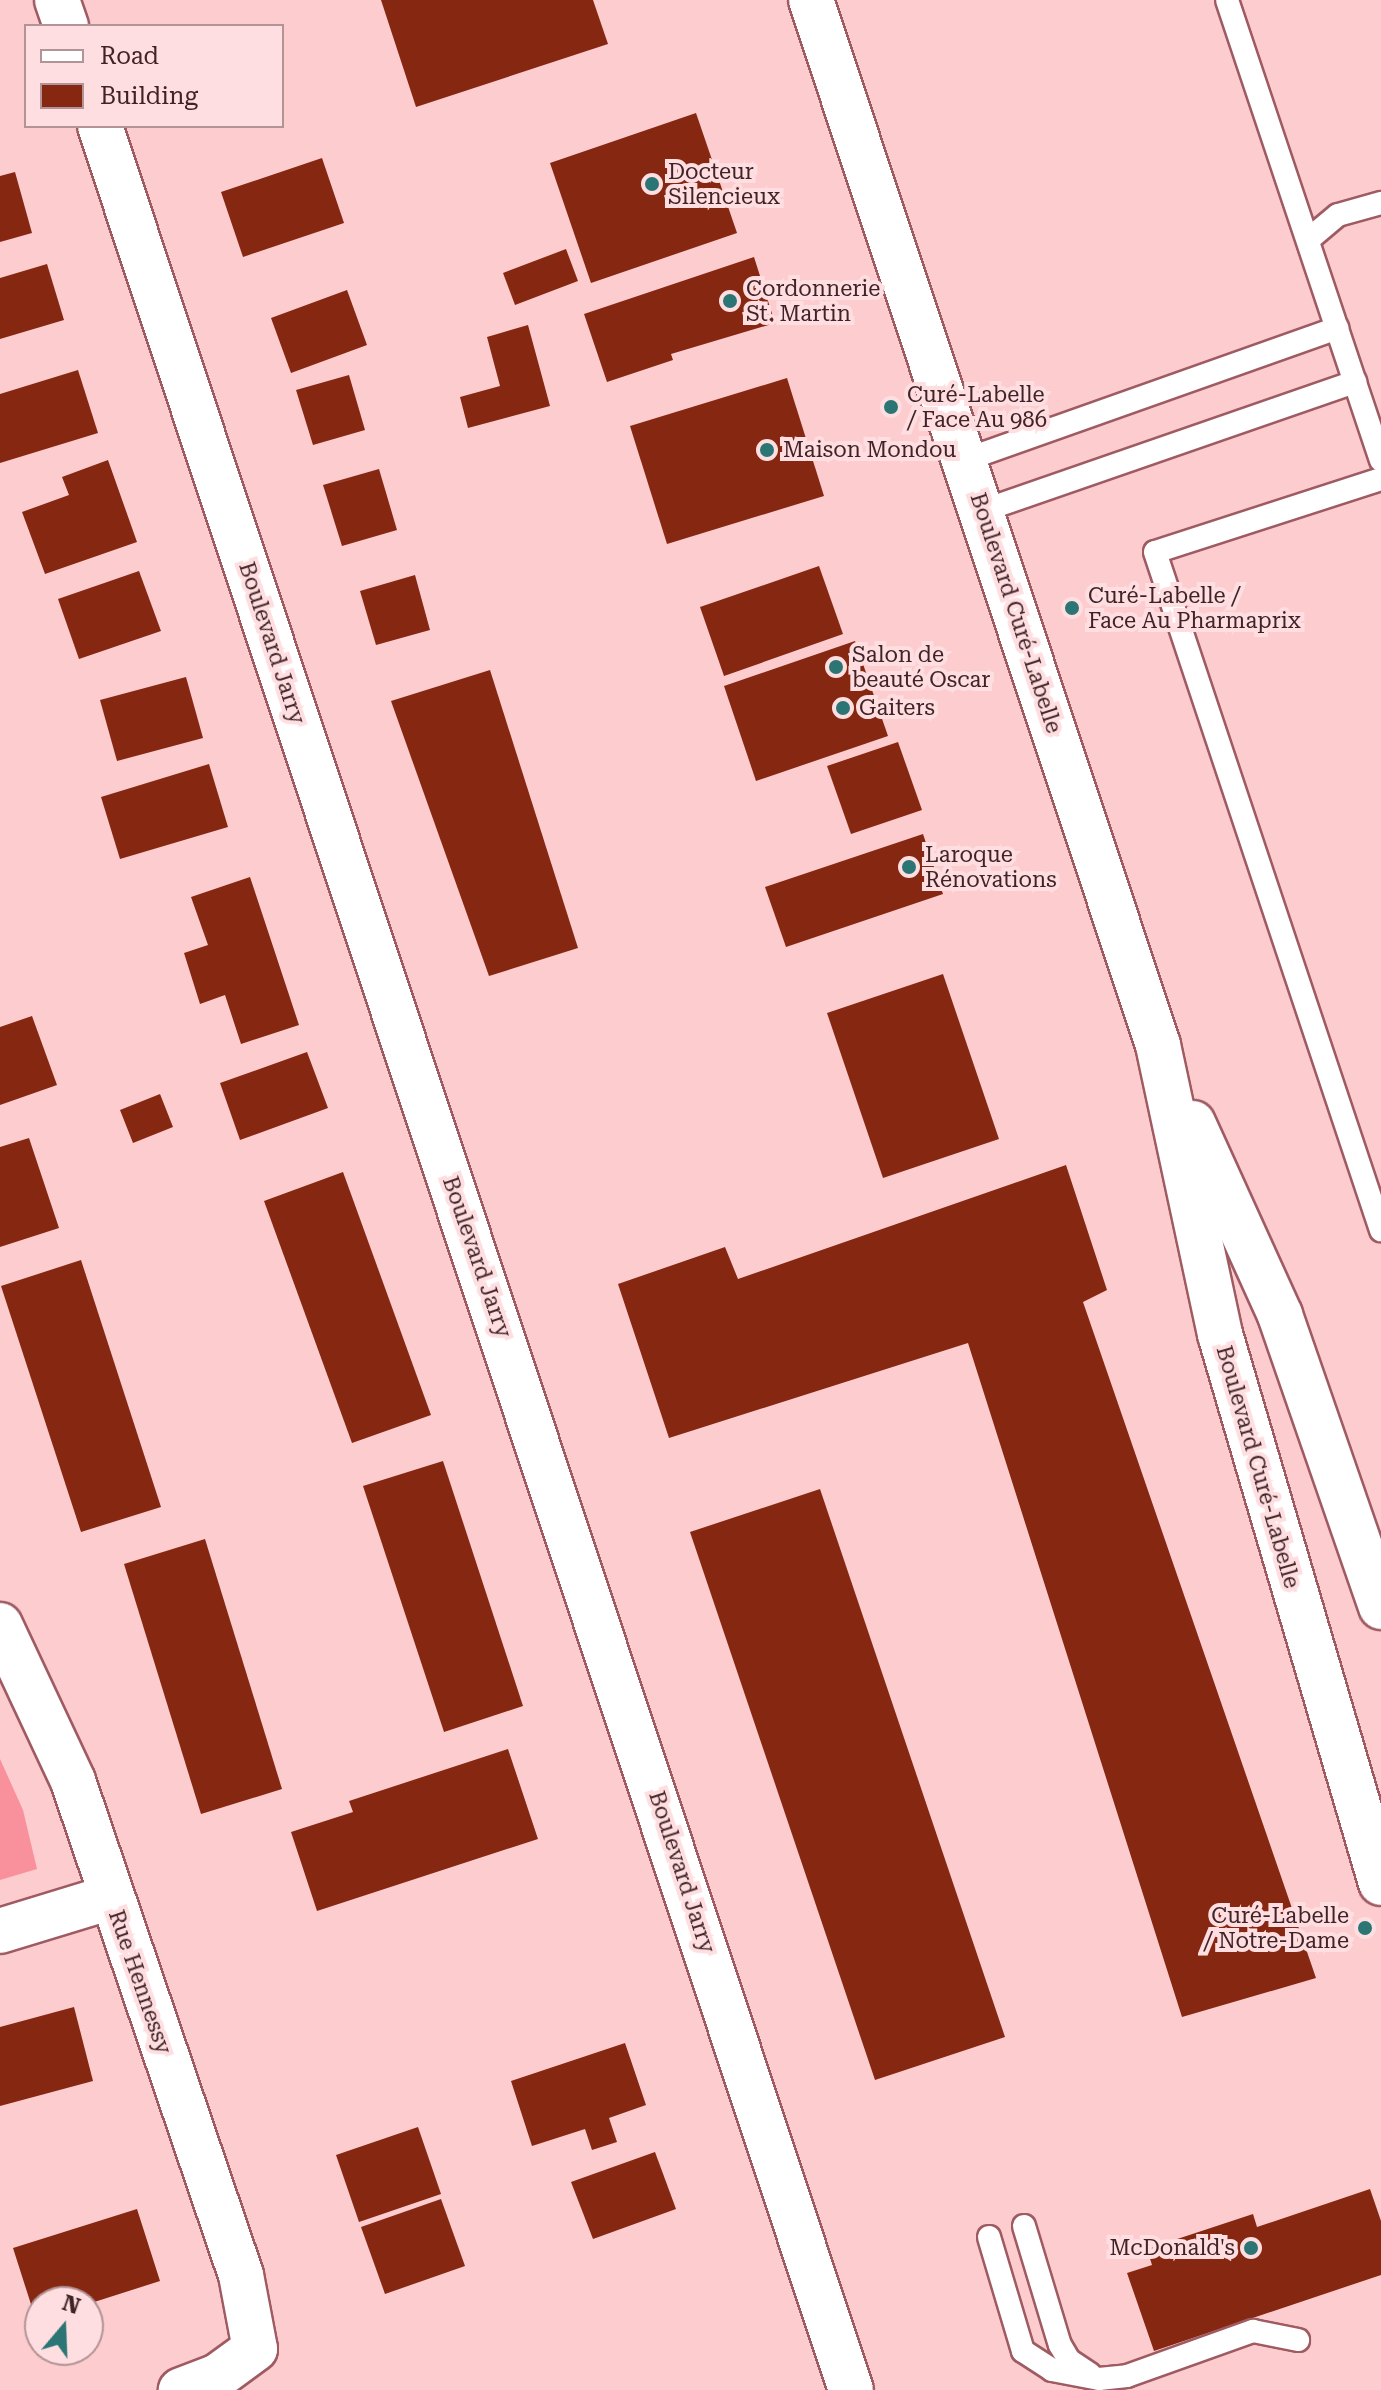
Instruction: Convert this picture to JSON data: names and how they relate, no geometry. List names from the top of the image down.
{
  "streets": {
    "street": ["Boulevard Curé-Labelle", "Boulevard Jarry", "Rue Hennessy"]
  },
  "places": [
    "Docteur Silencieux",
    "Cordonnerie St. Martin",
    "Curé-Labelle / Face Au 986",
    "Maison Mondou",
    "Curé-Labelle / Face Au Pharmaprix",
    "Salon de beauté Oscar",
    "Gaiters",
    "Laroque Rénovations",
    "Curé-Labelle / Notre-Dame",
    "McDonald's"
  ],
  "legend": ["Road", "Building"],
  "north": "top"
}
